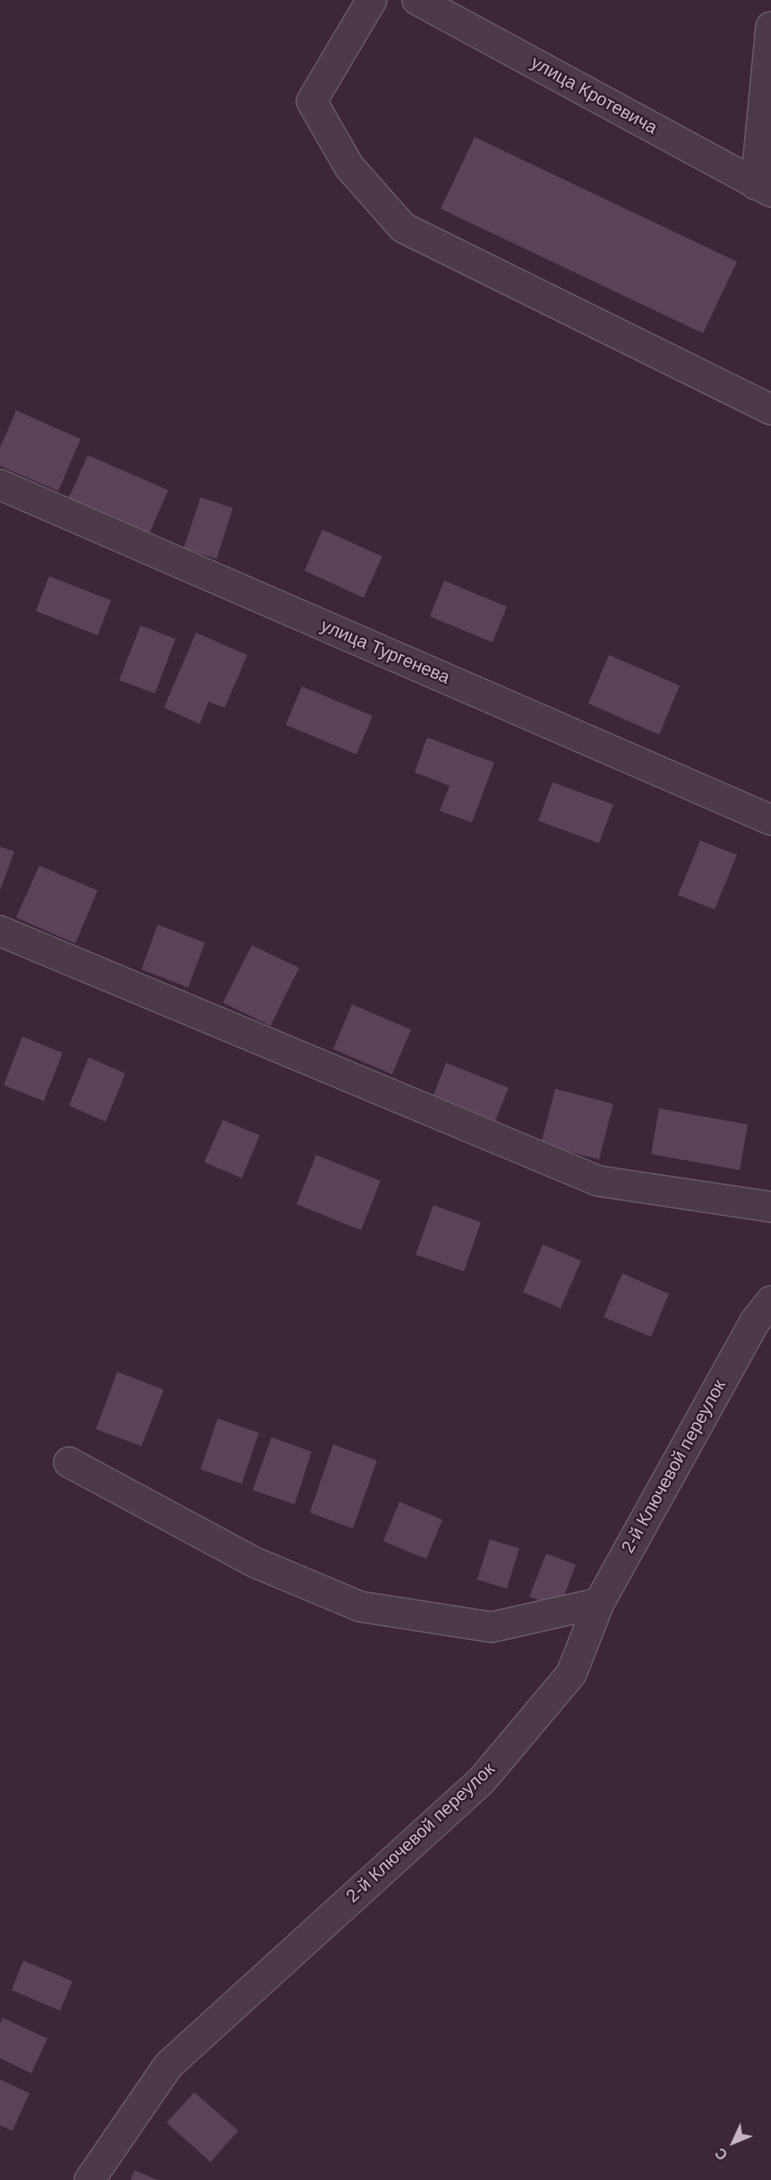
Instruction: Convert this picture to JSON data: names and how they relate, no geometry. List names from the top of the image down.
{
  "streets": {
    "street": ["улица Кротевича", "улица Тургенева", "2-й Ключевой переулок"]
  },
  "north": "bottom left"
}
